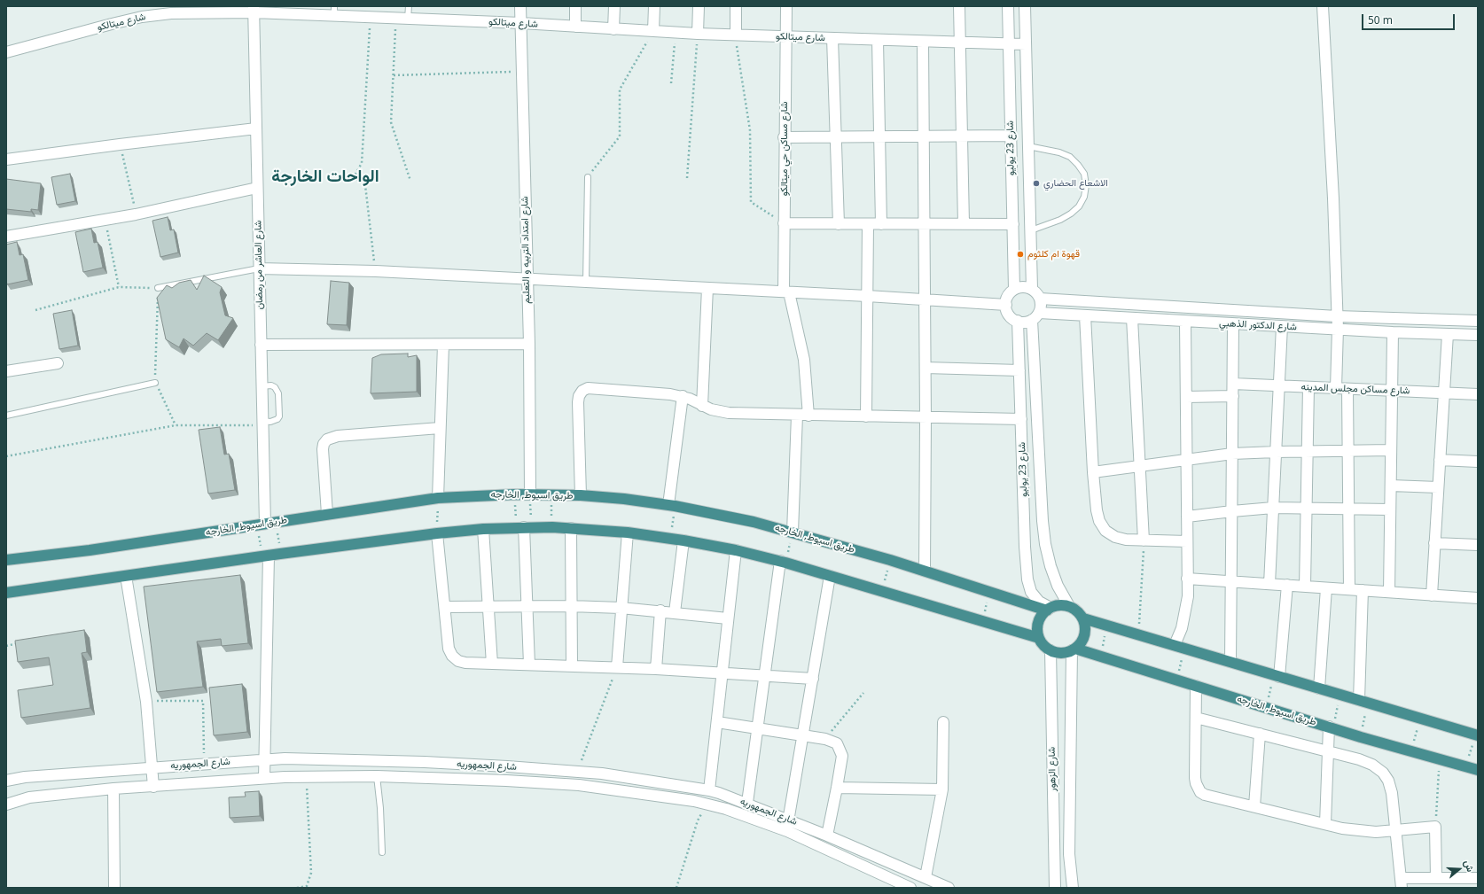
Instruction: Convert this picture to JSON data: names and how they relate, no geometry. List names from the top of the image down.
{
  "streets": {
    "highway": ["طريق اسيوط, الخارجه"],
    "street": [
      "شارع ميتالكو",
      "شارع 23 يوليو",
      "شارع مساكن حي ميتالكو",
      "شارع امتداد التربيه و التعليم",
      "شارع العاشر من رمضان",
      "شارع الدكتور الذهبي",
      "شارع مساكن مجلس المدينه",
      "شارع الجمهوريه",
      "شارع الزهور"
    ]
  },
  "crossings": [
    ["شارع ميتالكو", "شارع 23 يوليو"],
    ["شارع ميتالكو", "شارع مساكن حي ميتالكو"],
    ["شارع ميتالكو", "شارع امتداد التربيه و التعليم"],
    ["شارع ميتالكو", "شارع العاشر من رمضان"],
    ["شارع 23 يوليو", "شارع الدكتور الذهبي"],
    ["شارع 23 يوليو", "طريق اسيوط, الخارجه"],
    ["شارع 23 يوليو", "شارع الزهور"],
    ["شارع امتداد التربيه و التعليم", "طريق اسيوط, الخارجه"],
    ["شارع العاشر من رمضان", "طريق اسيوط, الخارجه"],
    ["طريق اسيوط, الخارجه", "شارع الزهور"]
  ],
  "districts": ["الواحات الخارجة"],
  "places": ["الاشعاع الحضاري", "قهوة ام كلثوم"],
  "scale_bar": "50 m",
  "north": "right"
}
